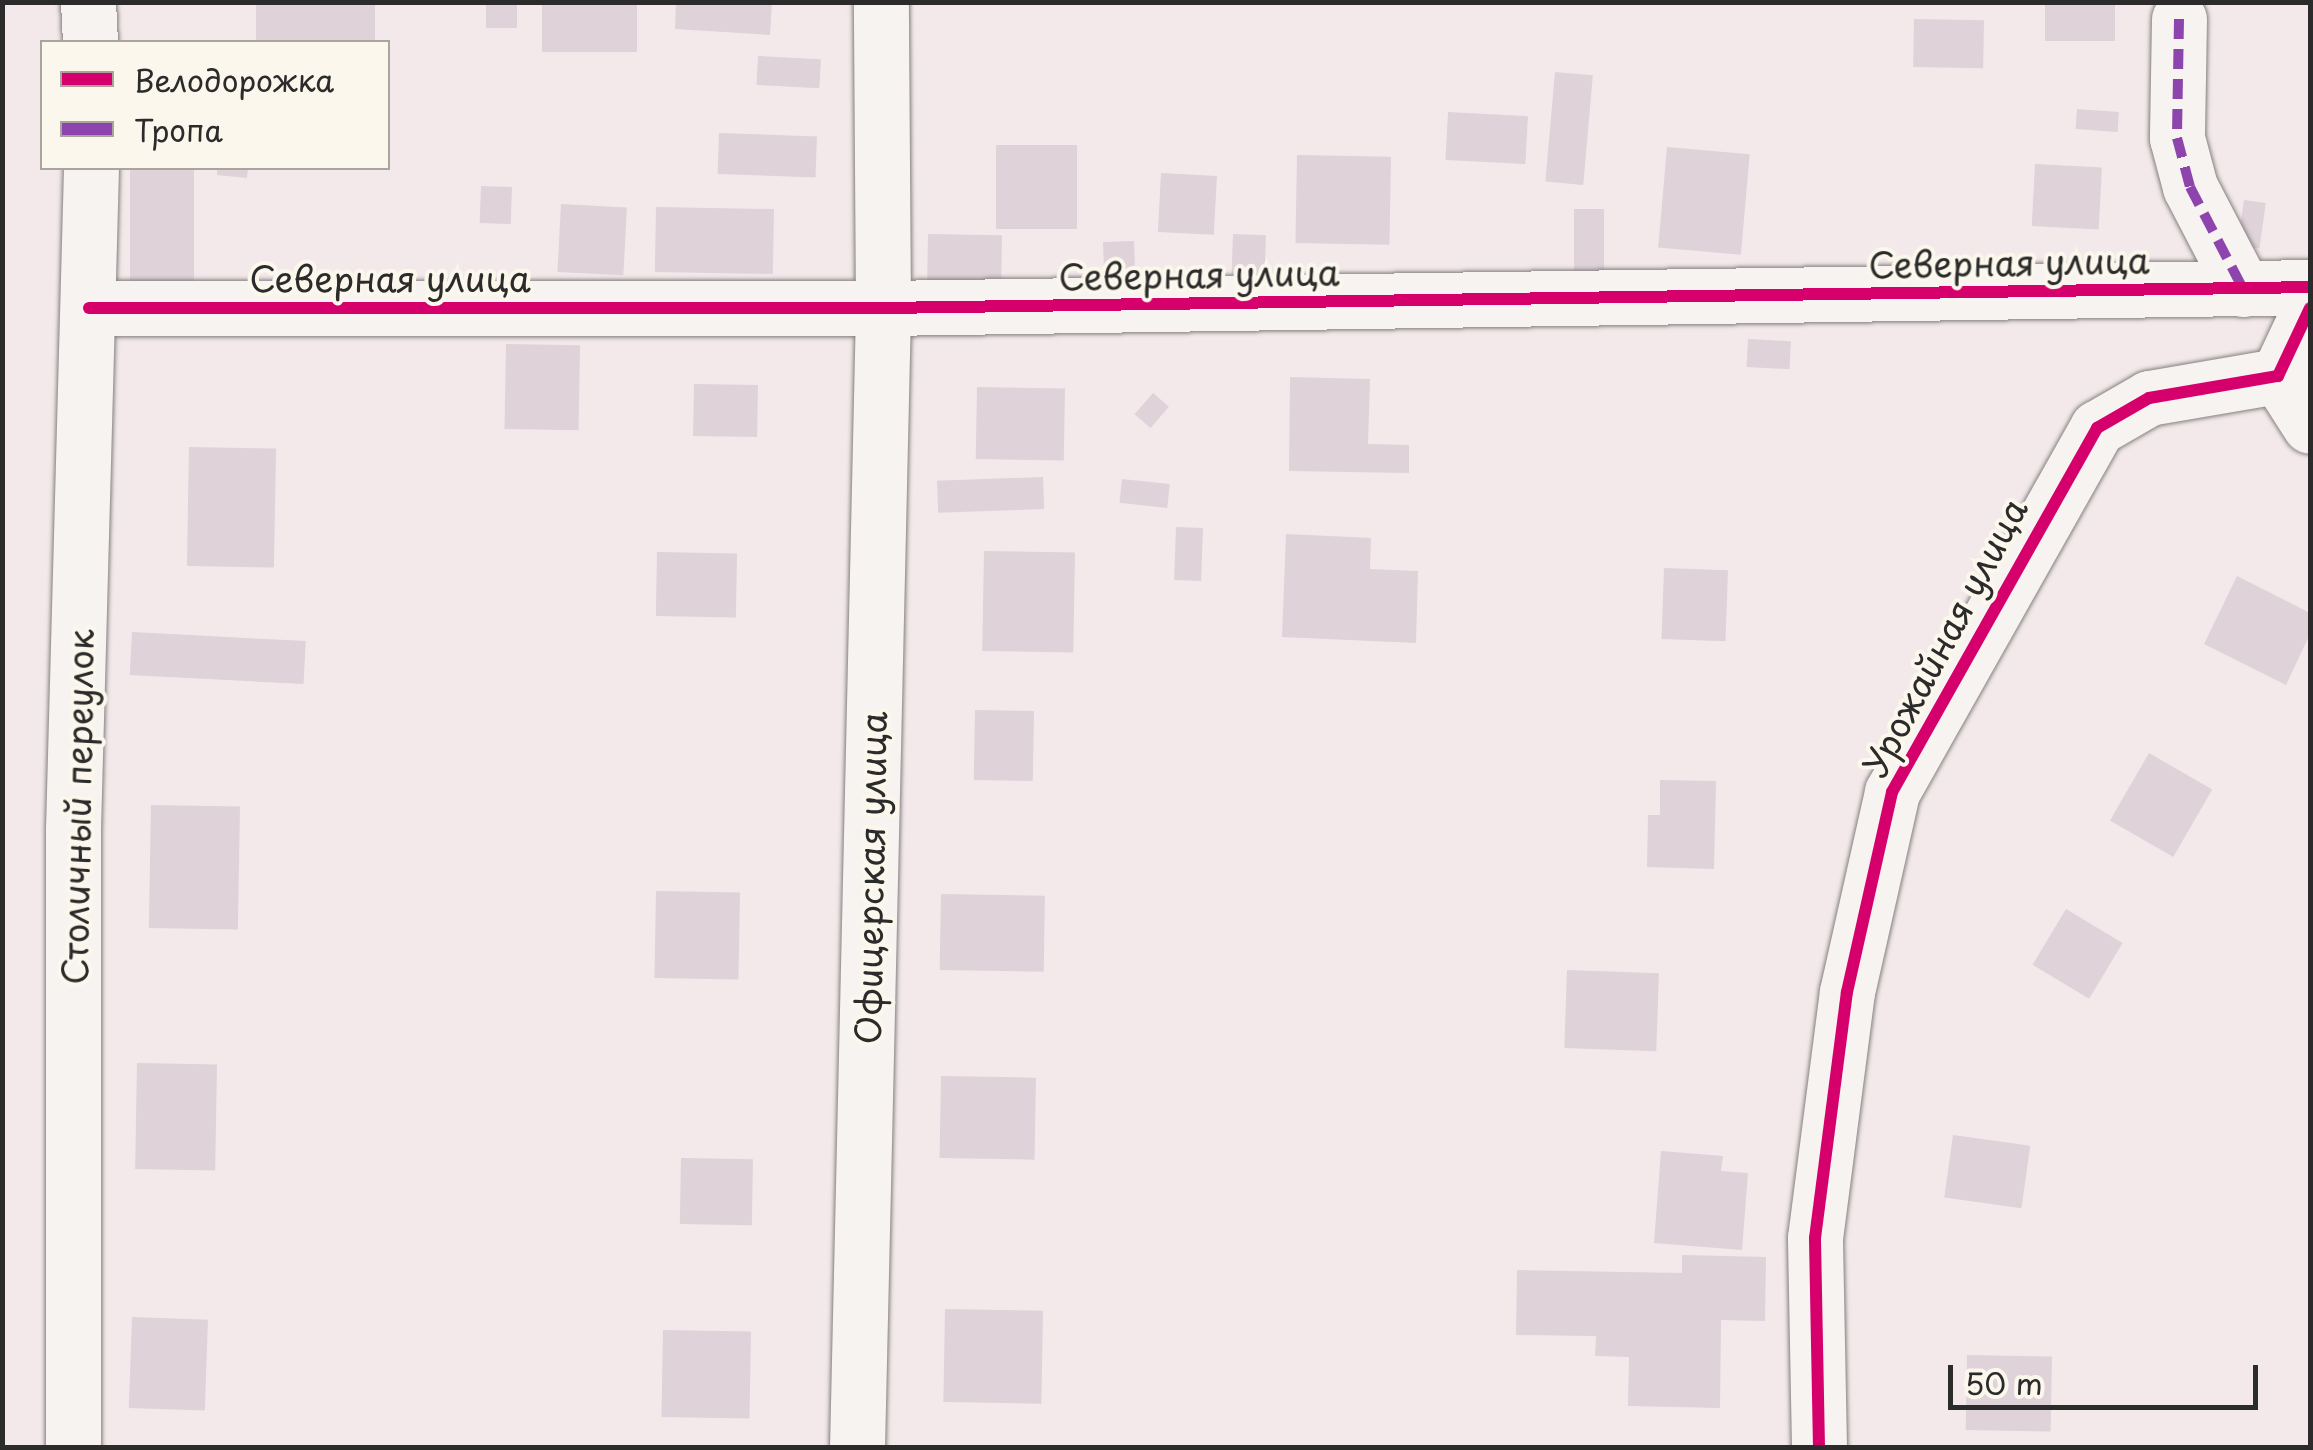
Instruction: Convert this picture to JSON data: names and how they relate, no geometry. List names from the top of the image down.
{
  "streets": {
    "street": [
      "Северная улица",
      "Урожайная улица",
      "Столичный переулок",
      "Офицерская улица"
    ]
  },
  "crossings": [
    ["Северная улица", "Столичный переулок"],
    ["Северная улица", "Офицерская улица"]
  ],
  "legend": ["Велодорожка", "Тропа"],
  "scale_bar": "50 m"
}
